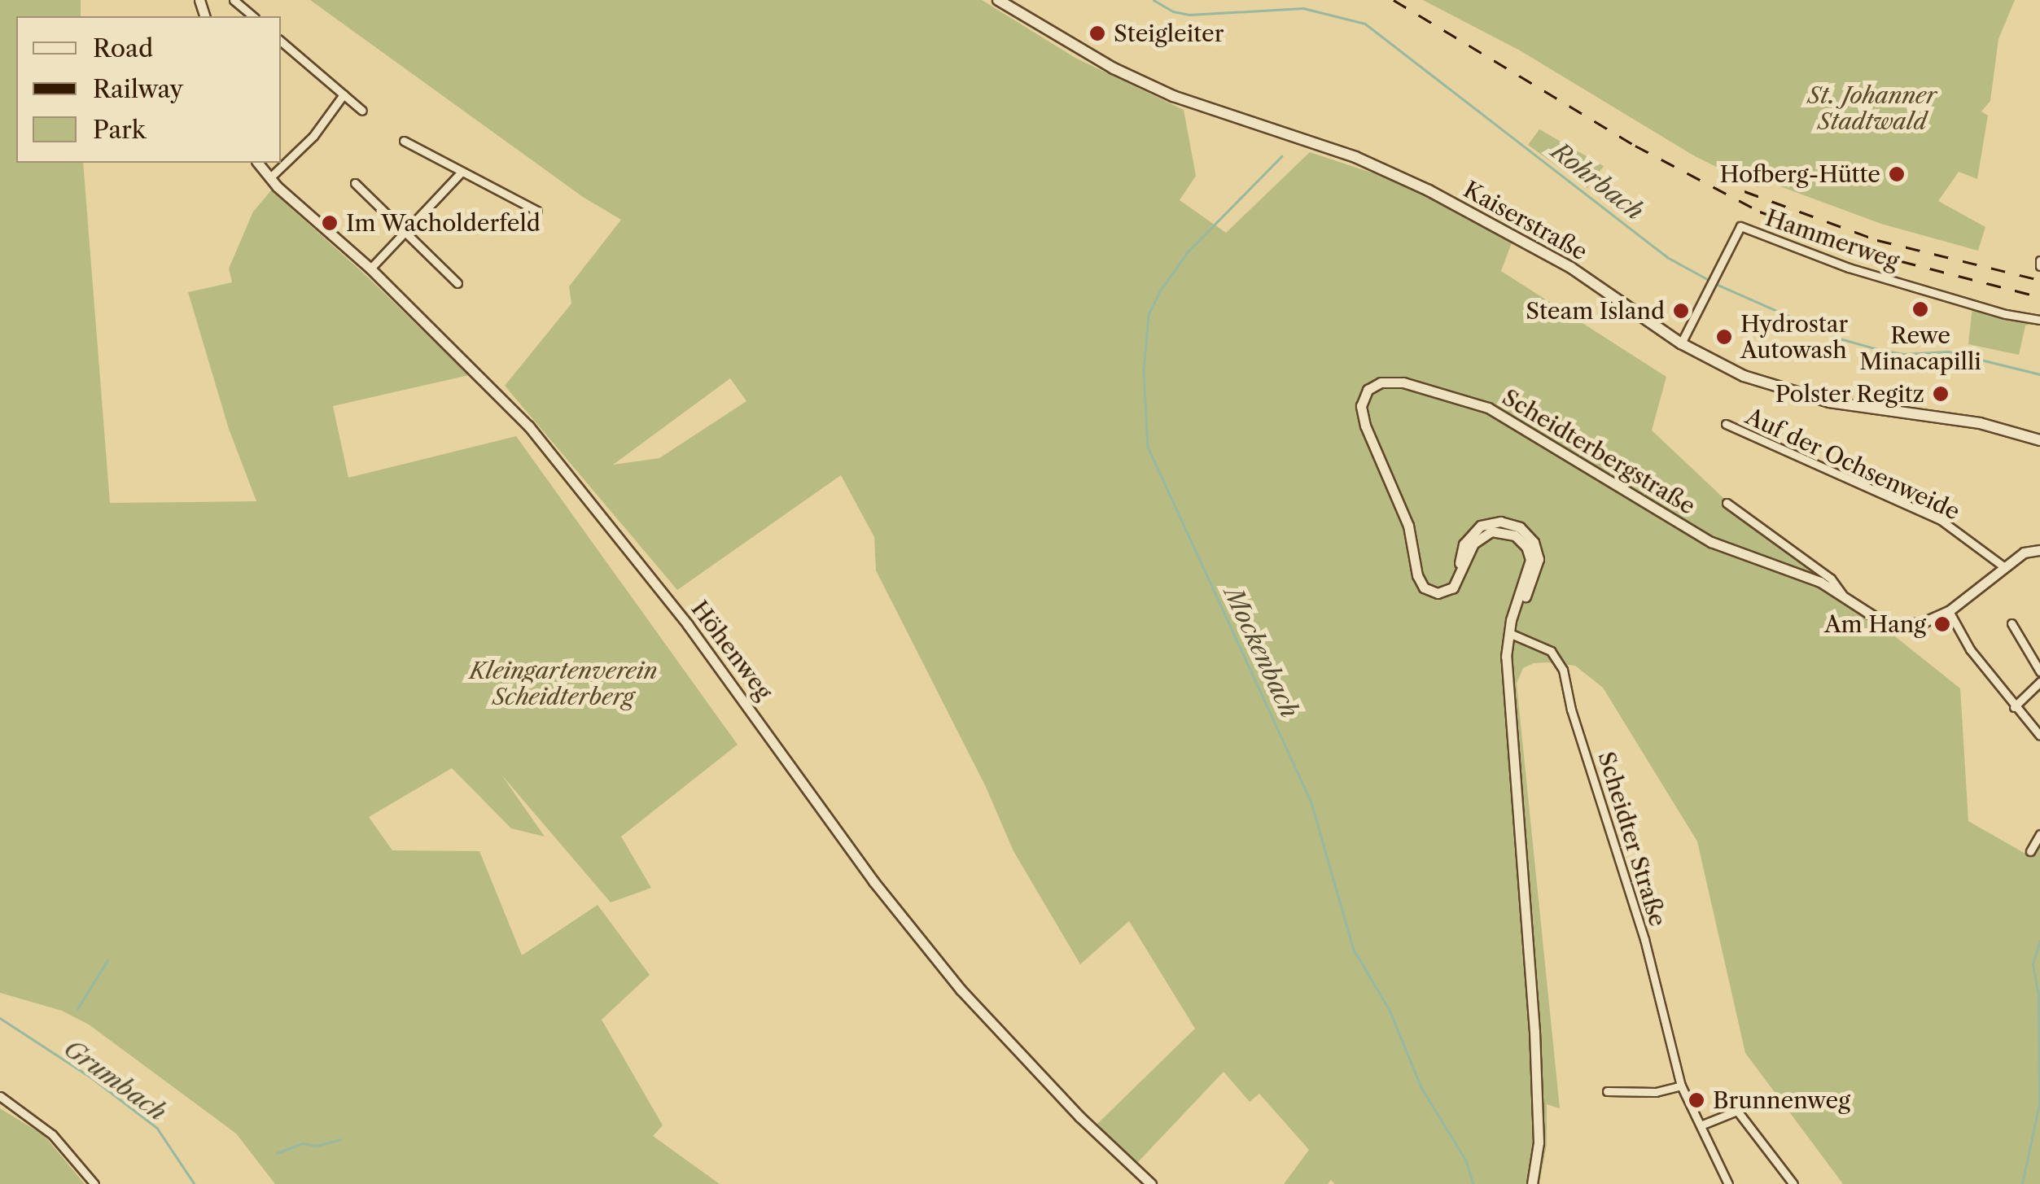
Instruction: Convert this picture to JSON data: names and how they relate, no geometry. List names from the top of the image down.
{
  "streets": {
    "main road": ["Kaiserstraße"],
    "street": [
      "Hammerweg",
      "Scheidterbergstraße",
      "Auf der Ochsenweide",
      "Höhenweg",
      "Scheidter Straße"
    ]
  },
  "crossings": [
    ["Kaiserstraße", "Hammerweg"],
    ["Scheidterbergstraße", "Auf der Ochsenweide"],
    ["Scheidterbergstraße", "Scheidter Straße"]
  ],
  "water": ["Rohrbach", "Mockenbach", "Grumbach"],
  "parks": ["St. Johanner Stadtwald", "Kleingartenverein Scheidterberg"],
  "places": [
    "Steigleiter",
    "Hofberg-Hütte",
    "Im Wacholderfeld",
    "Rewe Minacapilli",
    "Steam Island",
    "Hydrostar Autowash",
    "Polster Regitz",
    "Am Hang",
    "Brunnenweg"
  ],
  "legend": ["Road", "Railway", "Park"]
}
